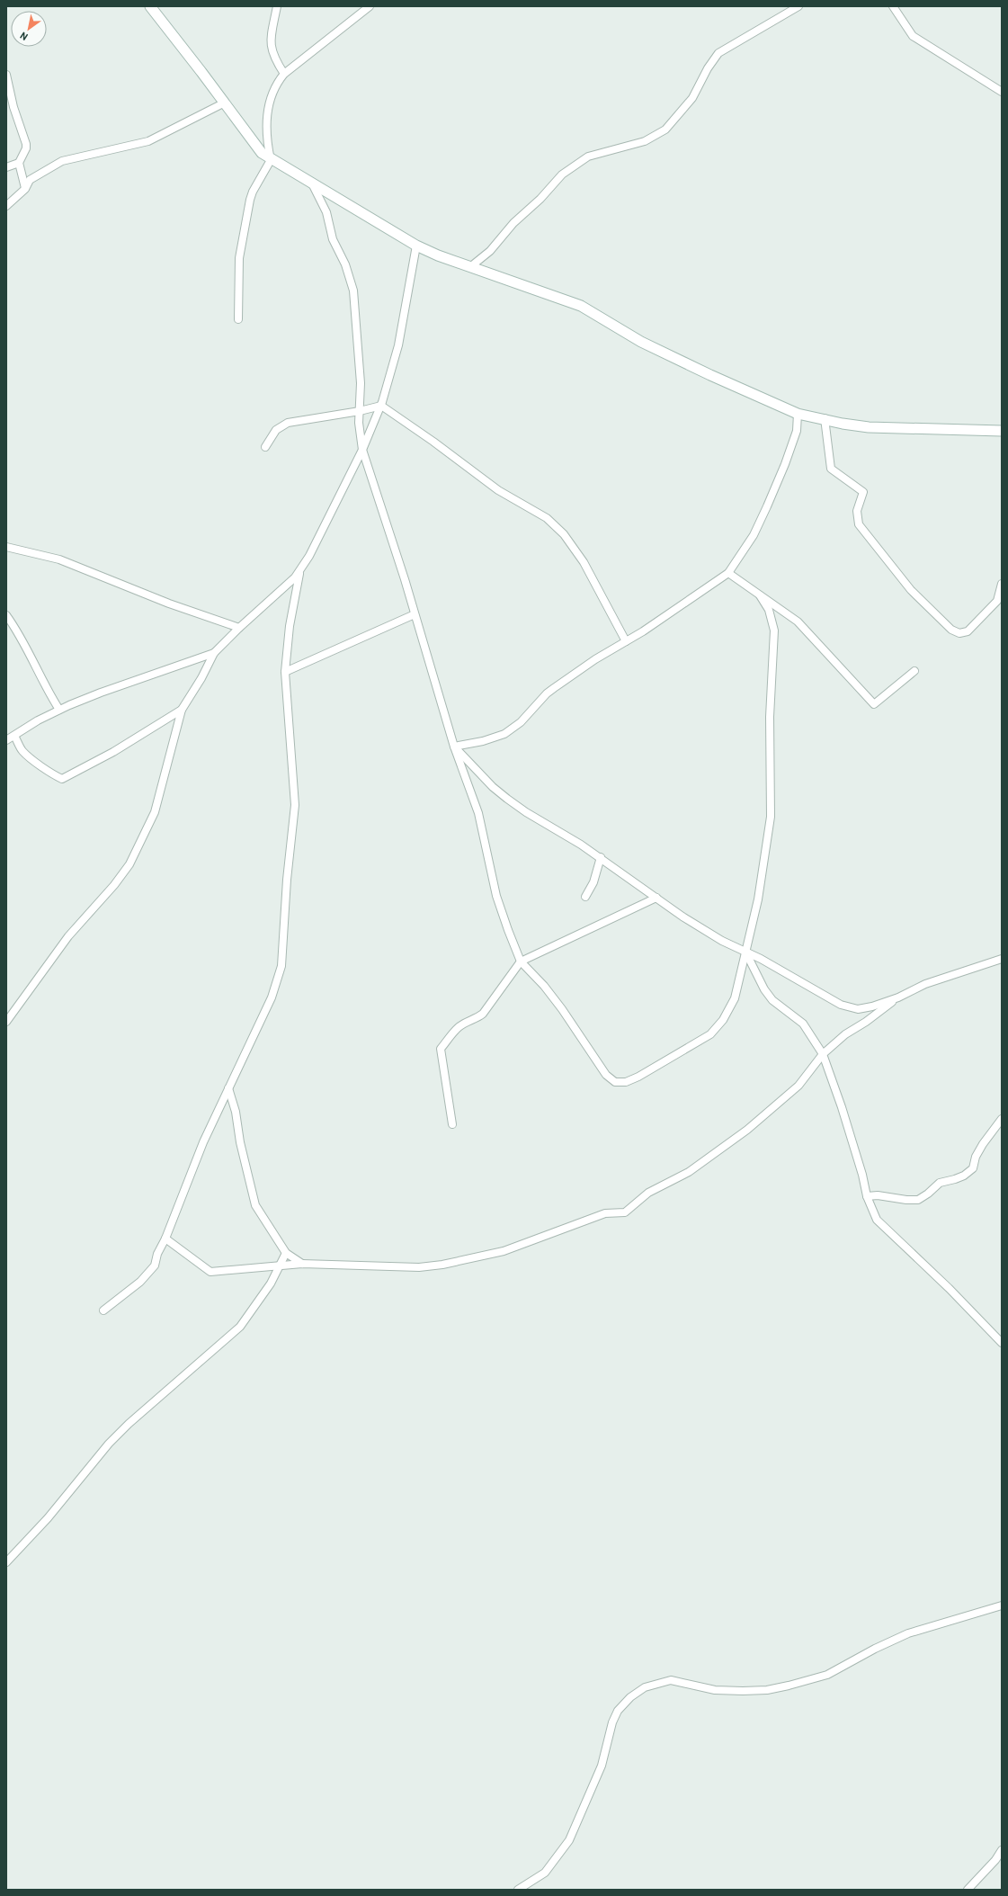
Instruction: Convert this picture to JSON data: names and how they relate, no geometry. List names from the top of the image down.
{
  "north": "bottom left"
}
